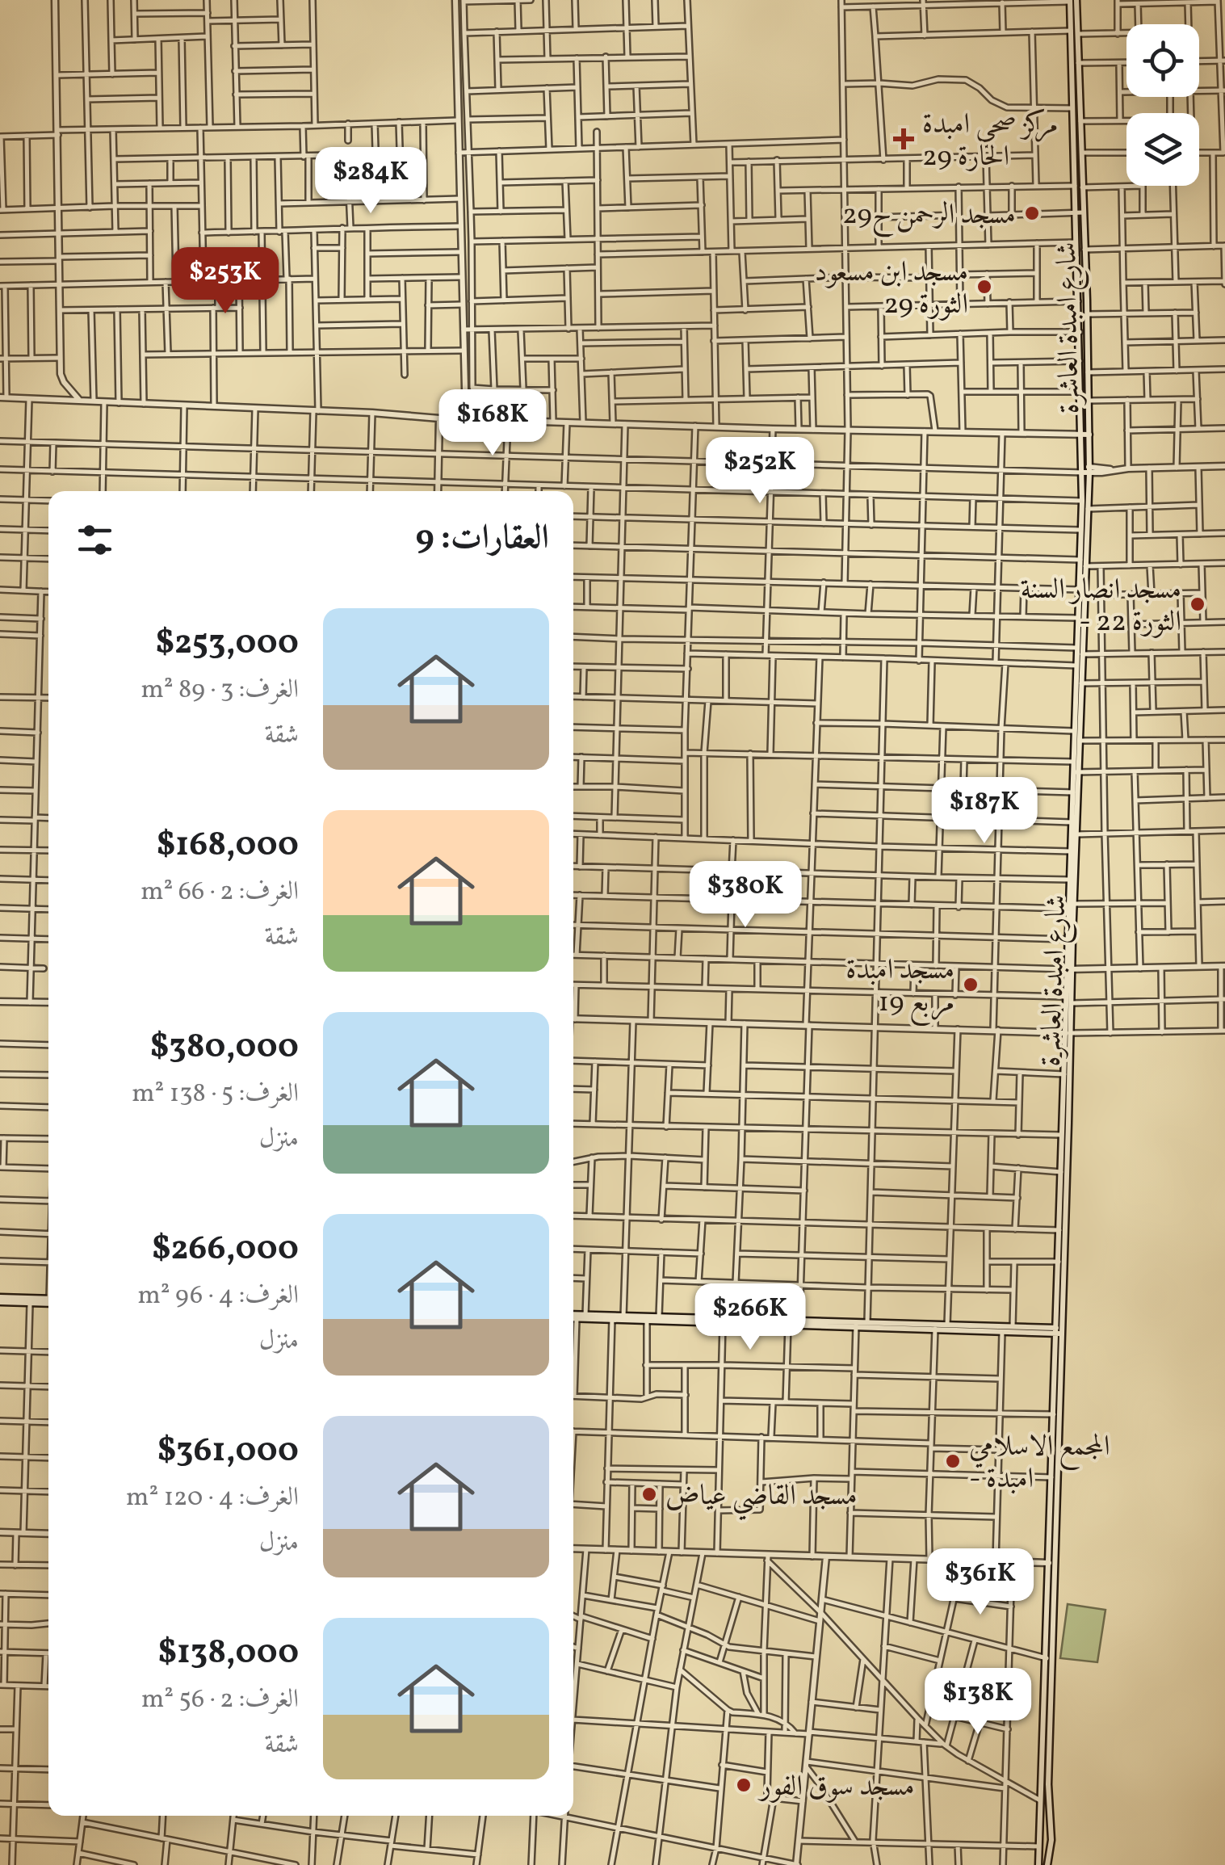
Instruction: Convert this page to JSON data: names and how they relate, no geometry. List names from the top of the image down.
{
  "streets": {
    "main road": ["شارع امبدة العاشرة"]
  },
  "places": {
    "health": ["مركز صحي امبدة الحارة 29"],
    "other": [
      "مسجد الرحمن ح29",
      "مسجد ابن مسعود الثورة 29",
      "مسجد انصار السنة - الثورة 22",
      "مسجد امبدة مربع 19",
      "المجمع الاسلامي - امبدة",
      "مسجد القاضي عياض",
      "مسجد سوق الفور"
    ]
  },
  "page": {
    "price": [
      "$284K",
      "$253K",
      "$168K",
      "$252K",
      "$187K",
      "$380K",
      "$266K",
      "$361K",
      "$138K"
    ],
    "heading": "العقارات: 9",
    "list": [
      {
        "name": "$253,000",
        "note": "الغرف: 3 · 89 m² · شقة"
      },
      {
        "name": "$168,000",
        "note": "الغرف: 2 · 66 m² · شقة"
      },
      {
        "name": "$380,000",
        "note": "الغرف: 5 · 138 m² · منزل"
      },
      {
        "name": "$266,000",
        "note": "الغرف: 4 · 96 m² · منزل"
      },
      {
        "name": "$361,000",
        "note": "الغرف: 4 · 120 m² · منزل"
      },
      {
        "name": "$138,000",
        "note": "الغرف: 2 · 56 m² · شقة"
      }
    ]
  }
}
